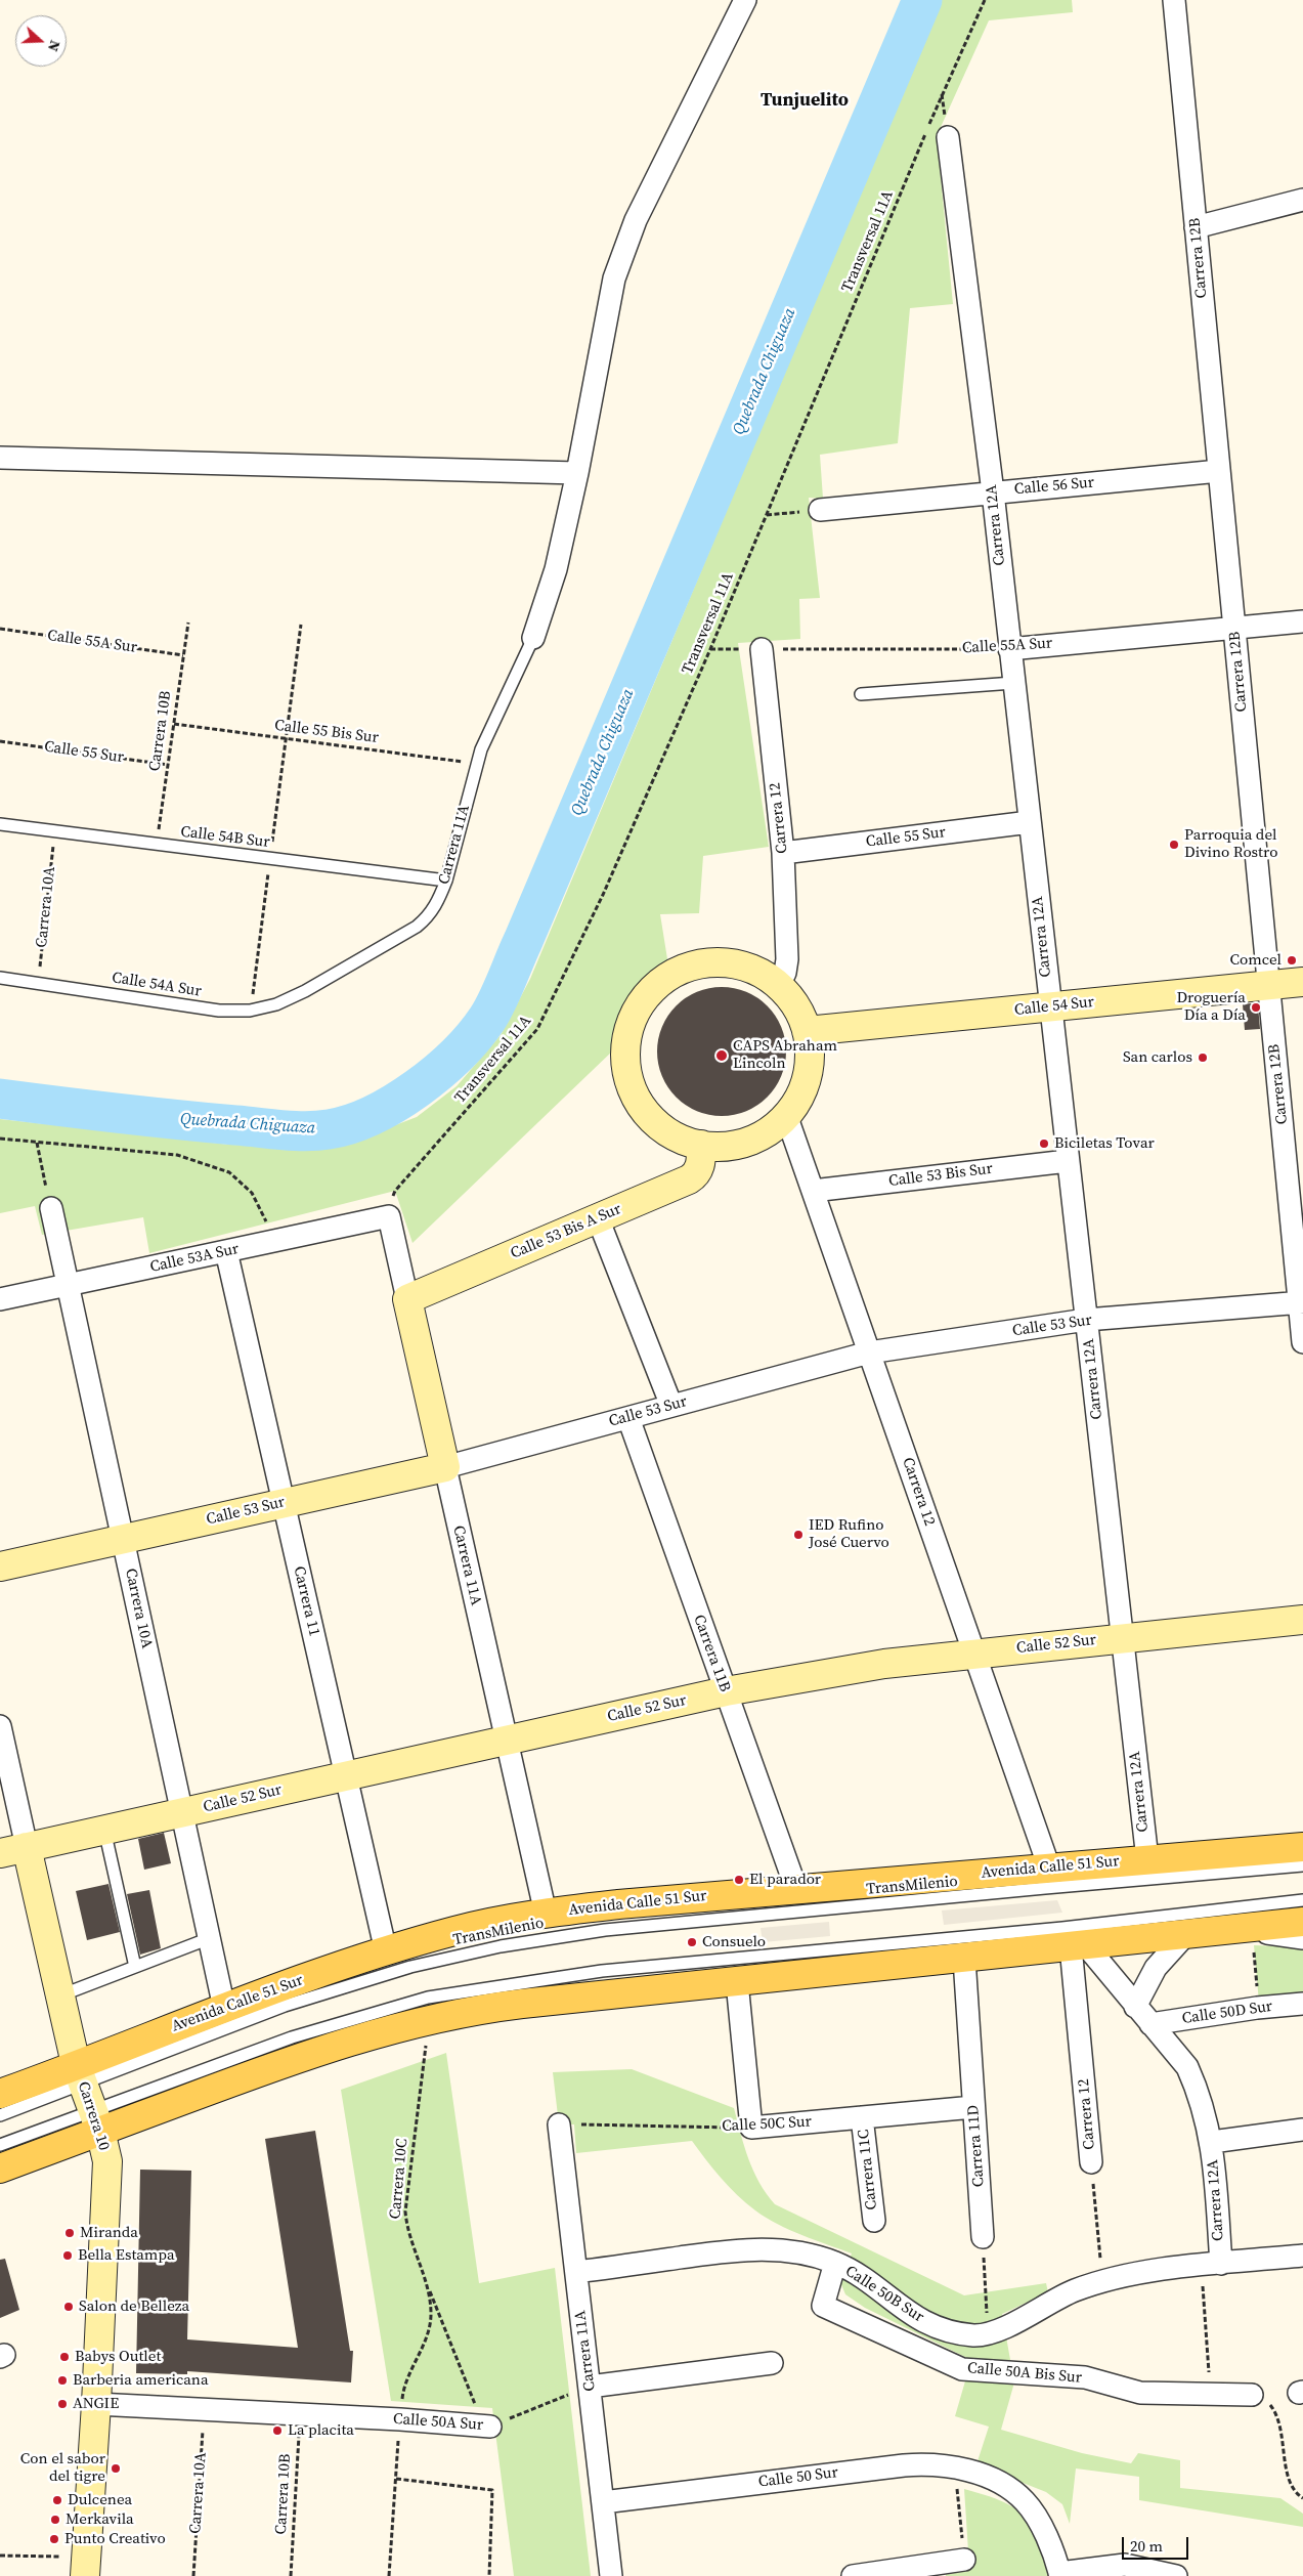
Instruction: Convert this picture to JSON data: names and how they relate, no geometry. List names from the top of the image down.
{
  "streets": {
    "main road": ["Avenida Calle 51 Sur"],
    "street": [
      "Carrera 12B",
      "Calle 56 Sur",
      "Carrera 12A",
      "Calle 55A Sur",
      "Calle 55 Sur",
      "Carrera 12",
      "Carrera 11A",
      "Carrera 10A",
      "Calle 54 Sur",
      "Calle 53 Bis Sur",
      "Calle 53 Bis A Sur",
      "Calle 53A Sur",
      "Calle 53 Sur",
      "Carrera 11",
      "Calle 52 Sur",
      "Carrera 11B",
      "Calle 50D Sur",
      "Carrera 10",
      "Calle 50C Sur",
      "Carrera 11D",
      "Carrera 11C",
      "Calle 50B Sur",
      "Calle 50A Bis Sur",
      "Calle 50A Sur",
      "Calle 50 Sur"
    ],
    "lane": ["Calle 54B Sur", "Calle 54A Sur", "TransMilenio"],
    "path": [
      "Transversal 11A",
      "Carrera 10B",
      "Calle 55 Bis Sur",
      "Carrera 10C"
    ]
  },
  "crossings": [
    ["Transversal 11A", "Calle 55A Sur"],
    ["Transversal 11A", "Carrera 11A"],
    ["Transversal 11A", "Calle 53A Sur"],
    ["Carrera 12B", "Calle 56 Sur"],
    ["Carrera 12B", "Calle 55A Sur"],
    ["Carrera 12B", "Calle 54 Sur"],
    ["Carrera 12B", "Calle 53 Sur"],
    ["Calle 56 Sur", "Carrera 12A"],
    ["Carrera 12A", "Calle 55A Sur"],
    ["Carrera 12A", "Calle 55 Sur"],
    ["Carrera 12A", "Carrera 12"],
    ["Carrera 12A", "Calle 54 Sur"],
    ["Carrera 12A", "Calle 53 Bis Sur"],
    ["Carrera 12A", "Calle 53 Sur"],
    ["Carrera 12A", "Calle 52 Sur"],
    ["Carrera 12A", "Avenida Calle 51 Sur"],
    ["Carrera 12A", "Calle 50D Sur"],
    ["Carrera 12A", "Calle 50B Sur"],
    ["Calle 55A Sur", "Carrera 10B"],
    ["Calle 55A Sur", "Carrera 12"],
    ["Carrera 10B", "Calle 55 Bis Sur"],
    ["Carrera 10B", "Calle 55 Sur"],
    ["Carrera 10B", "Calle 54B Sur"],
    ["Carrera 10B", "Calle 50A Sur"],
    ["Calle 55 Bis Sur", "Carrera 11A"],
    ["Calle 55 Sur", "Carrera 12"],
    ["Carrera 12", "Calle 53 Bis Sur"],
    ["Carrera 12", "Calle 53 Sur"],
    ["Carrera 12", "Calle 52 Sur"],
    ["Carrera 12", "Avenida Calle 51 Sur"],
    ["Carrera 12", "Calle 50B Sur"],
    ["Calle 54B Sur", "Carrera 11A"],
    ["Calle 54B Sur", "Carrera 10A"],
    ["Carrera 11A", "Calle 54A Sur"],
    ["Carrera 11A", "Calle 53 Bis A Sur"],
    ["Carrera 11A", "Calle 53A Sur"],
    ["Carrera 11A", "Calle 53 Sur"],
    ["Carrera 11A", "Calle 52 Sur"],
    ["Carrera 11A", "Avenida Calle 51 Sur"],
    ["Carrera 11A", "Calle 50C Sur"],
    ["Carrera 11A", "Calle 50B Sur"],
    ["Carrera 11A", "Calle 50A Sur"],
    ["Carrera 11A", "Calle 50 Sur"],
    ["Carrera 10A", "Calle 54A Sur"],
    ["Carrera 10A", "Calle 53A Sur"],
    ["Carrera 10A", "Calle 53 Sur"],
    ["Carrera 10A", "Calle 52 Sur"],
    ["Carrera 10A", "Avenida Calle 51 Sur"],
    ["Carrera 10A", "Calle 50A Sur"],
    ["Calle 53A Sur", "Carrera 11"],
    ["Calle 53 Sur", "Carrera 11"],
    ["Calle 53 Sur", "Carrera 11B"],
    ["Carrera 11", "Calle 52 Sur"],
    ["Carrera 11", "Avenida Calle 51 Sur"],
    ["Calle 52 Sur", "Carrera 11B"],
    ["Calle 52 Sur", "Carrera 10"],
    ["Carrera 11B", "Avenida Calle 51 Sur"],
    ["Avenida Calle 51 Sur", "TransMilenio"],
    ["Avenida Calle 51 Sur", "Carrera 10"],
    ["TransMilenio", "Carrera 10"],
    ["Carrera 10", "Calle 50A Sur"],
    ["Calle 50C Sur", "Carrera 11D"],
    ["Calle 50C Sur", "Carrera 11C"],
    ["Carrera 10C", "Calle 50A Sur"],
    ["Calle 50B Sur", "Calle 50A Bis Sur"]
  ],
  "districts": ["Tunjuelito"],
  "water": ["Quebrada Chiguaza"],
  "places": [
    "Parroquia del Divino Rostro",
    "Comcel",
    "Droguería Día a Día",
    "CAPS Abraham Lincoln",
    "San carlos",
    "Biciletas Tovar",
    "IED Rufino José Cuervo",
    "El parador",
    "Consuelo",
    "Miranda",
    "Bella Estampa",
    "Salon de Belleza",
    "Babys Outlet",
    "Barberia americana",
    "ANGIE",
    "La placita",
    "Con el sabor del tigre",
    "Dulcenea",
    "Merkavila",
    "Punto Creativo"
  ],
  "scale_bar": "20 m",
  "north": "right"
}
